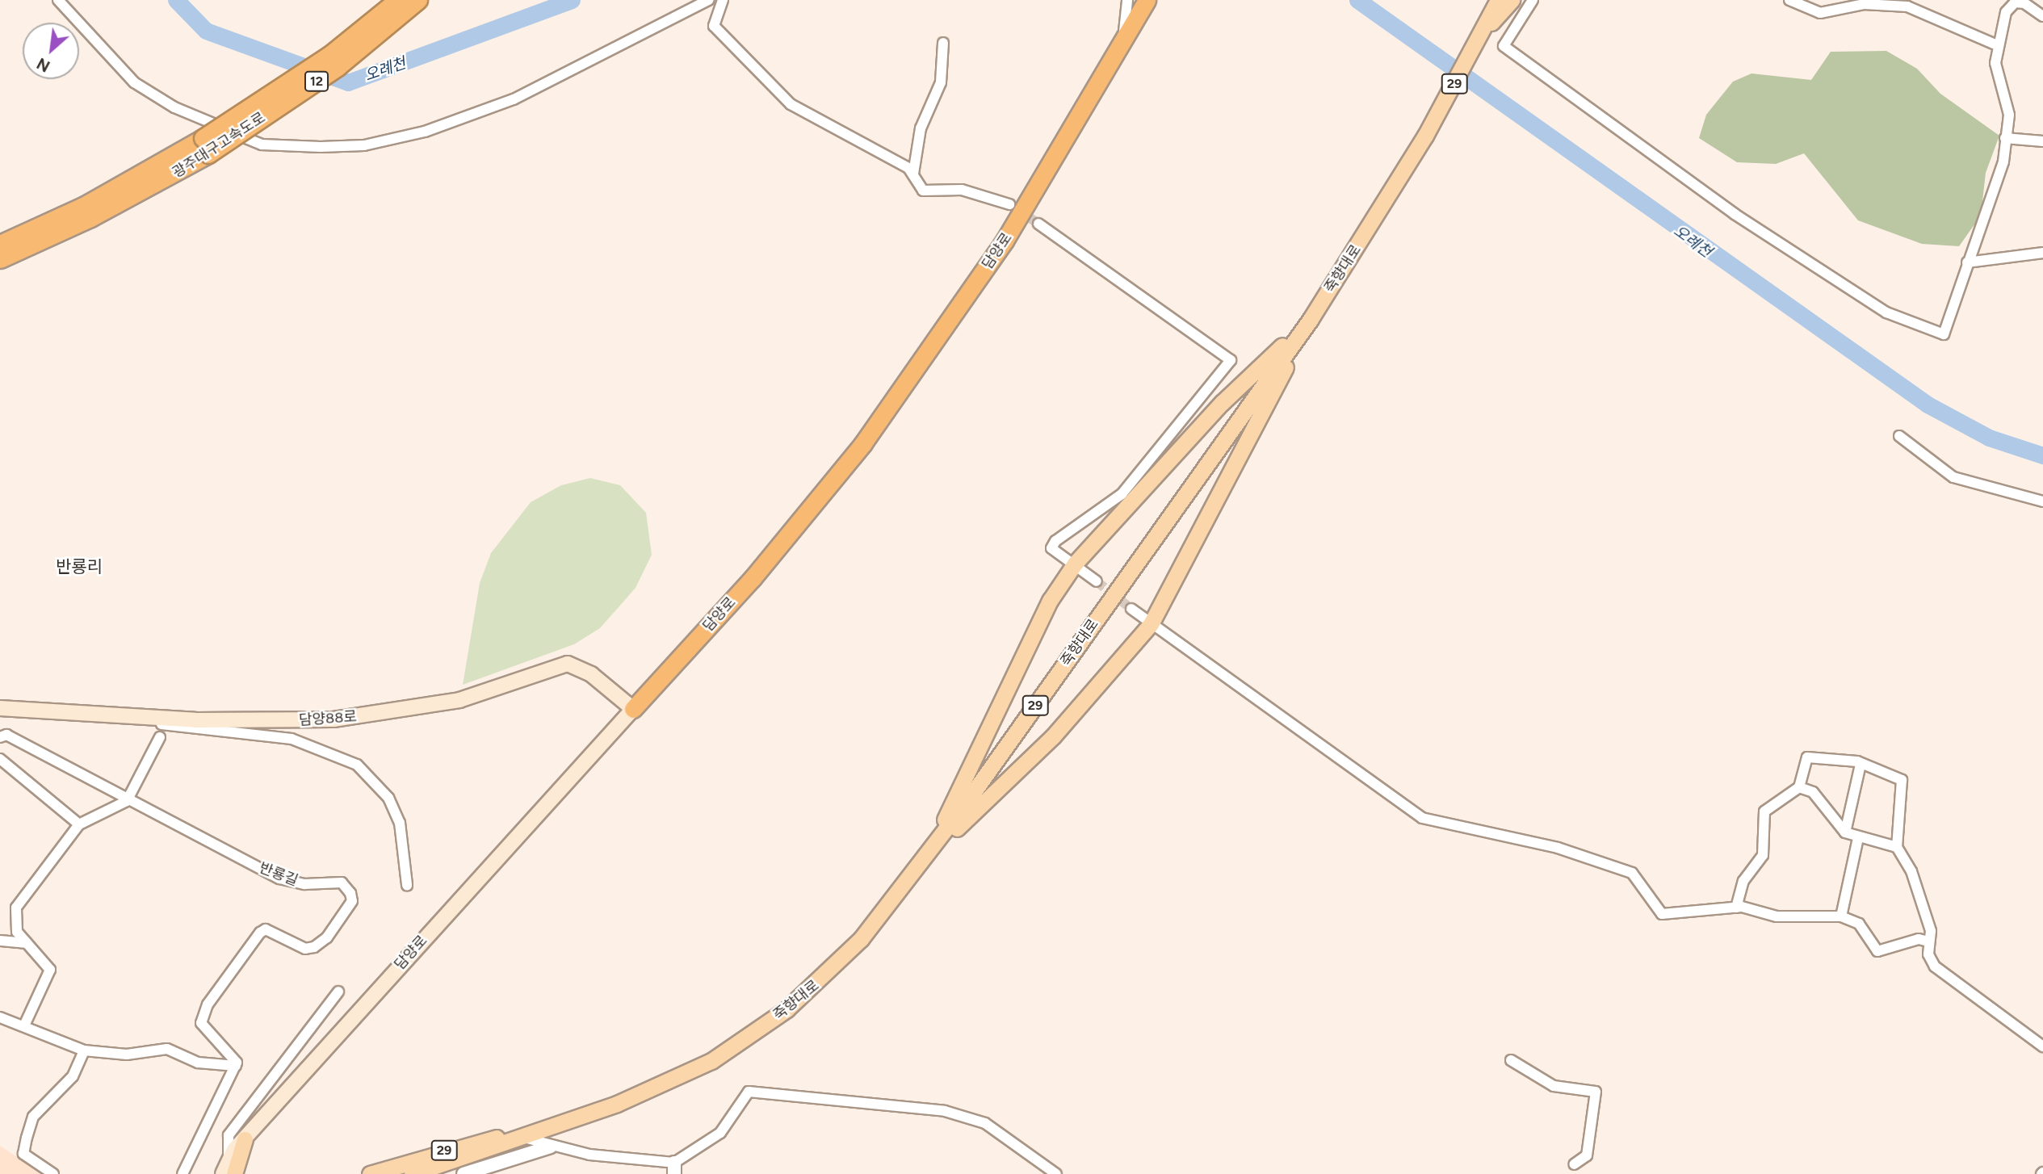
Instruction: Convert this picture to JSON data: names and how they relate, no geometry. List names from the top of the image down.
{
  "streets": {
    "highway": ["12", "광주대구고속도로", "담양로"],
    "main road": ["29", "죽향대로", "담양88로"],
    "street": ["반룡길"]
  },
  "crossings": [
    ["담양로", "담양88로"]
  ],
  "districts": ["반룡리"],
  "water": ["오례천"],
  "north": "bottom left"
}
